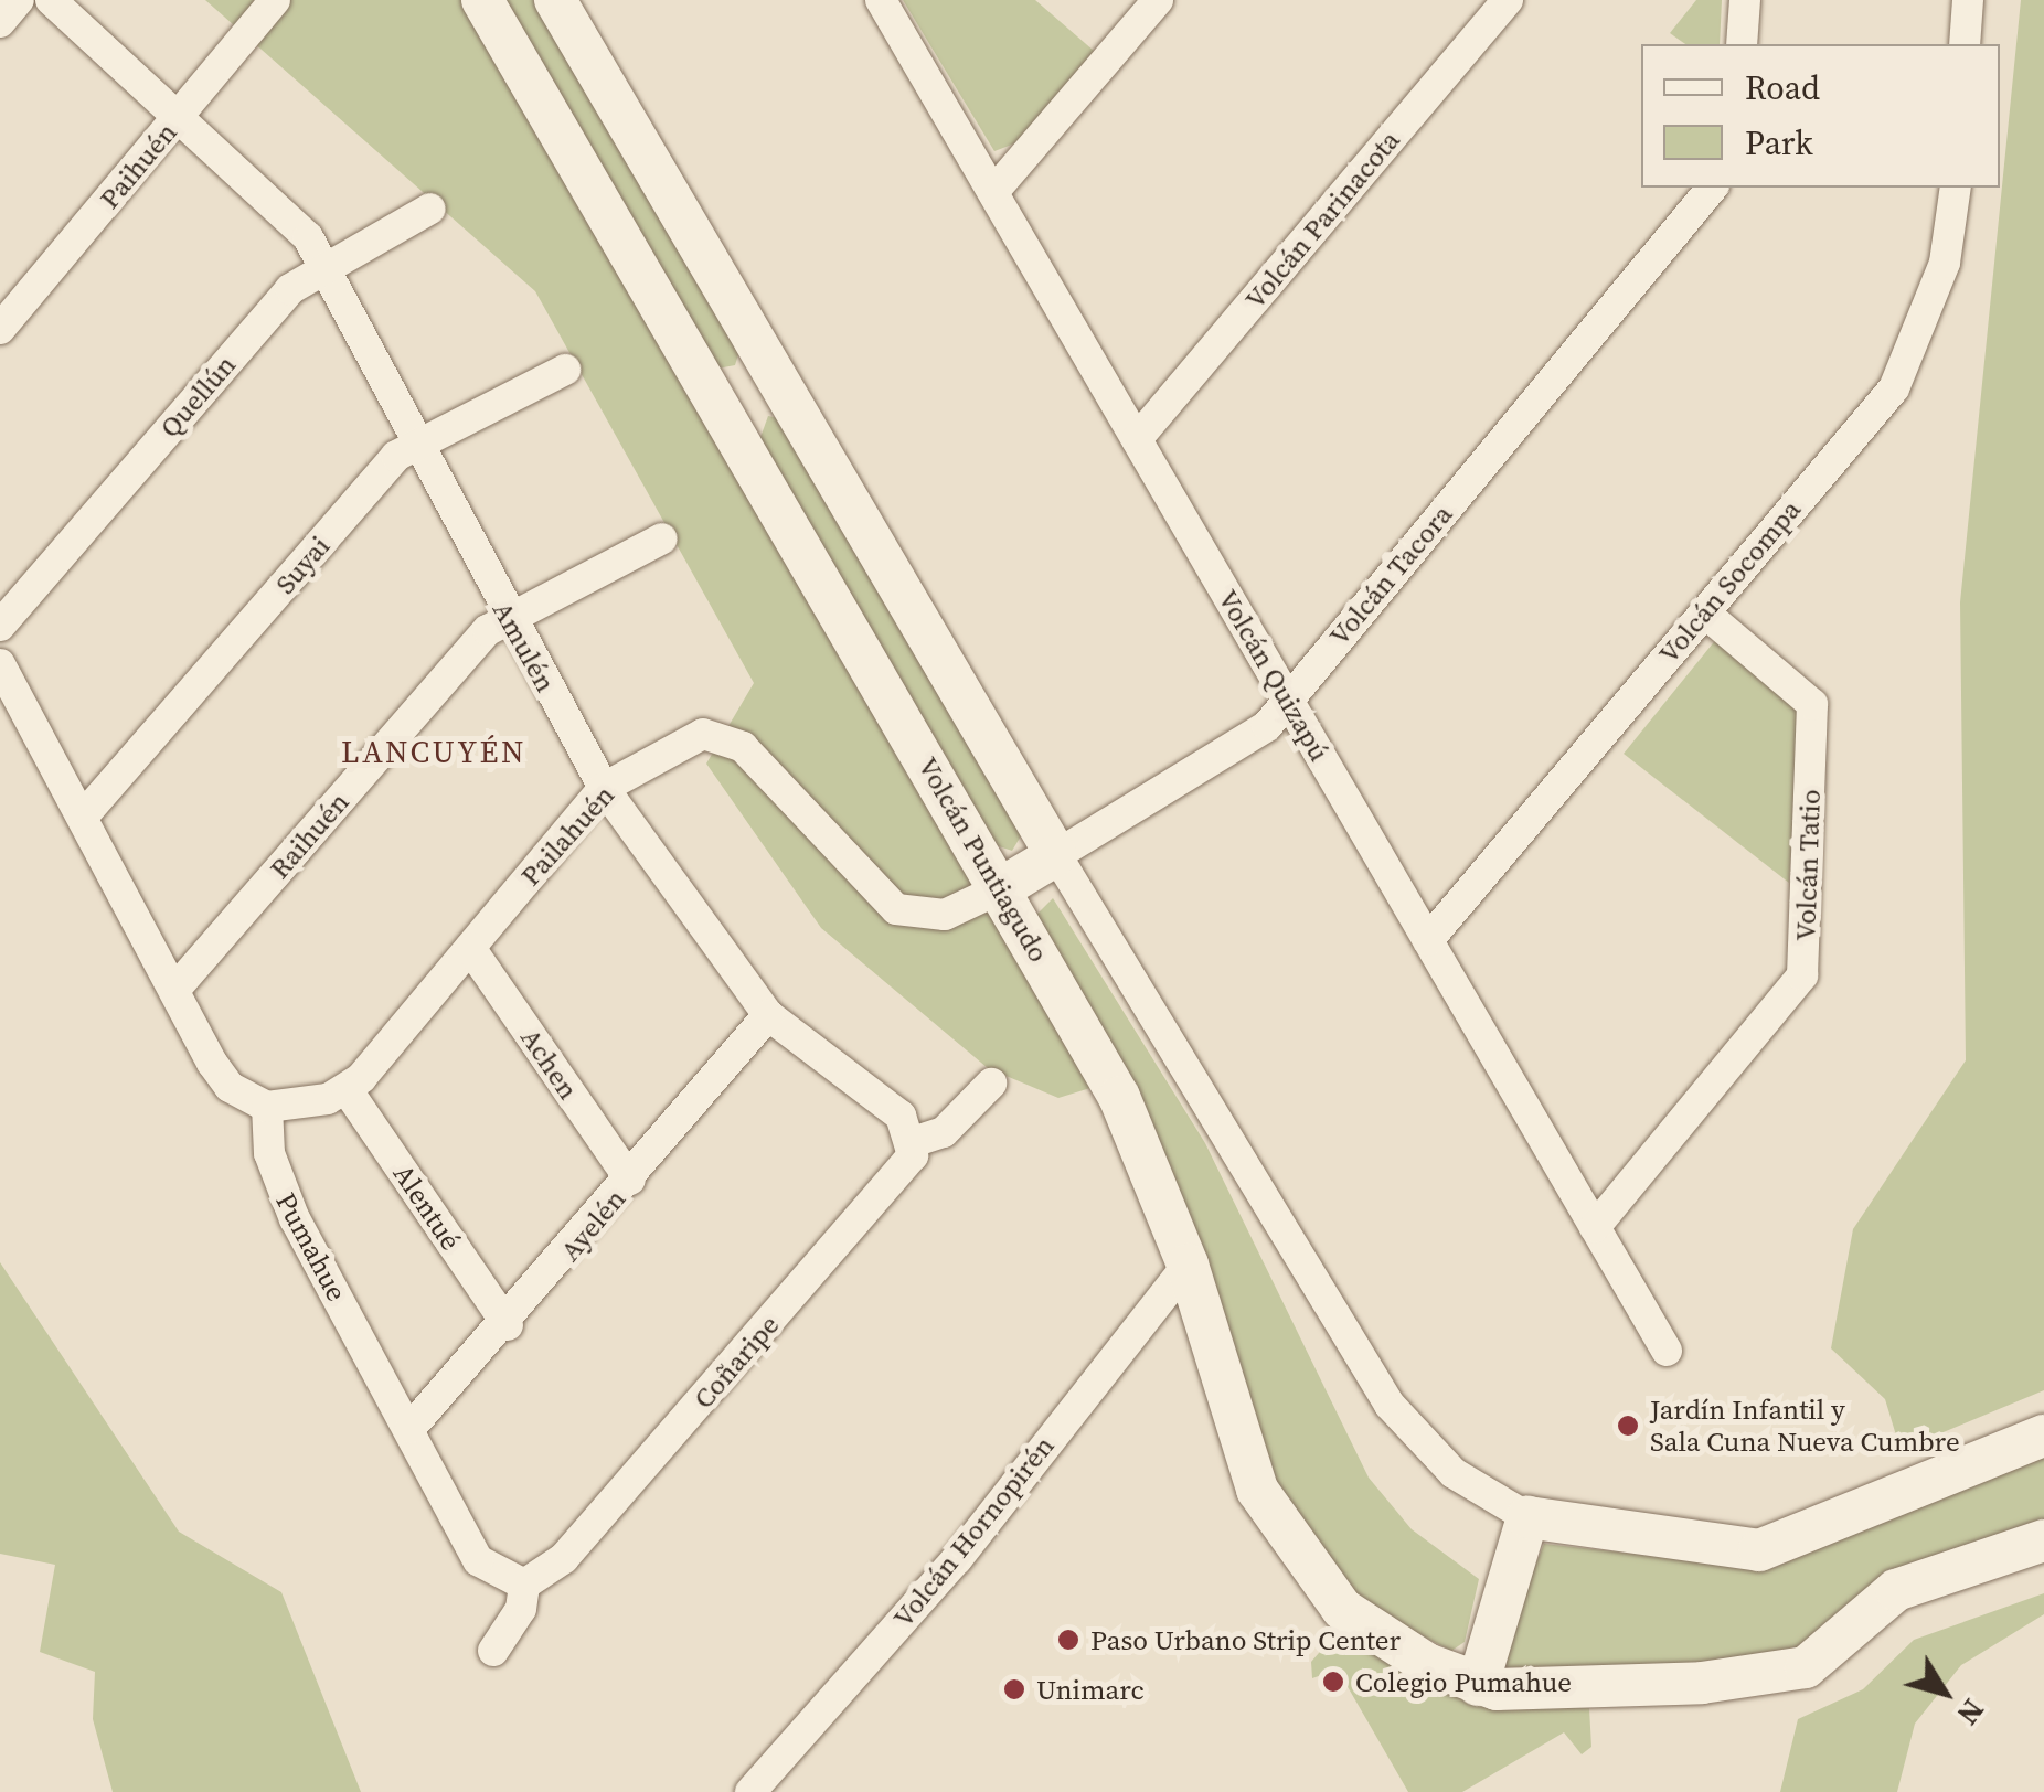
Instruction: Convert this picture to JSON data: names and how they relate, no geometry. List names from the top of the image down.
{
  "streets": {
    "main road": ["Volcán Tacora", "Volcán Puntiagudo"],
    "street": [
      "Paihuén",
      "Volcán Parinacota",
      "Quellún",
      "Suyai",
      "Volcán Socompa",
      "Amulén",
      "Volcán Quizapú",
      "Raihuén",
      "Pailahuén",
      "Volcán Tatio",
      "Achen",
      "Alentué",
      "Ayelén",
      "Pumahue",
      "Coñaripe",
      "Volcán Hornopirén"
    ]
  },
  "crossings": [
    ["Paihuén", "Amulén"],
    ["Volcán Parinacota", "Volcán Quizapú"],
    ["Quellún", "Amulén"],
    ["Suyai", "Amulén"],
    ["Volcán Tacora", "Volcán Quizapú"],
    ["Volcán Tacora", "Pailahuén"],
    ["Volcán Tacora", "Volcán Puntiagudo"],
    ["Volcán Socompa", "Volcán Quizapú"],
    ["Volcán Socompa", "Volcán Tatio"],
    ["Amulén", "Raihuén"],
    ["Amulén", "Pailahuén"],
    ["Amulén", "Ayelén"],
    ["Amulén", "Coñaripe"],
    ["Volcán Quizapú", "Volcán Tatio"],
    ["Pailahuén", "Volcán Puntiagudo"],
    ["Pailahuén", "Achen"],
    ["Pailahuén", "Alentué"],
    ["Volcán Puntiagudo", "Volcán Hornopirén"],
    ["Achen", "Ayelén"],
    ["Alentué", "Ayelén"],
    ["Ayelén", "Pumahue"],
    ["Pumahue", "Coñaripe"]
  ],
  "districts": ["LANCUYÉN"],
  "places": [
    "Jardín Infantil y Sala Cuna Nueva Cumbre",
    "Paso Urbano Strip Center",
    "Colegio Pumahue",
    "Unimarc"
  ],
  "legend": ["Road", "Park"],
  "north": "bottom right"
}
